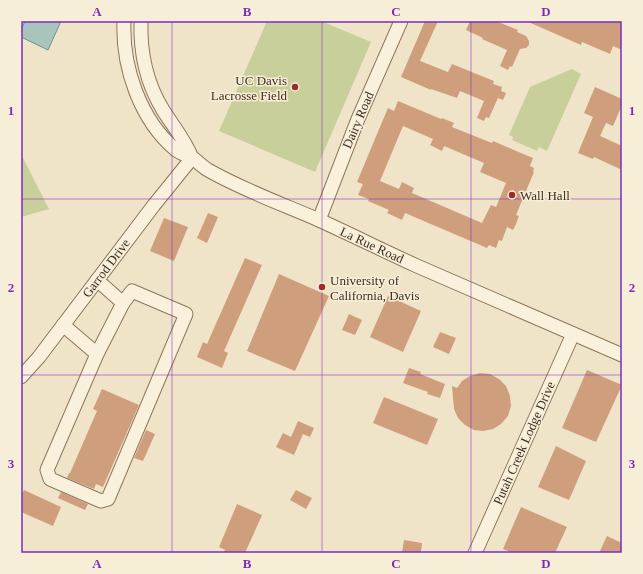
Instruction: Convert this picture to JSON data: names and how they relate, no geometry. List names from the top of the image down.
{
  "streets": {
    "street": [
      "Dairy Road",
      "La Rue Road",
      "Garrod Drive",
      "Putah Creek Lodge Drive"
    ]
  },
  "crossings": [
    ["Dairy Road", "La Rue Road"],
    ["La Rue Road", "Garrod Drive"],
    ["La Rue Road", "Putah Creek Lodge Drive"]
  ],
  "places": ["UC Davis Lacrosse Field", "Wall Hall", "University of California, Davis"],
  "grid": {
    "columns": [
      "A",
      "B",
      "C",
      "D"
    ],
    "rows": ["1", "2", "3"]
  }
}
